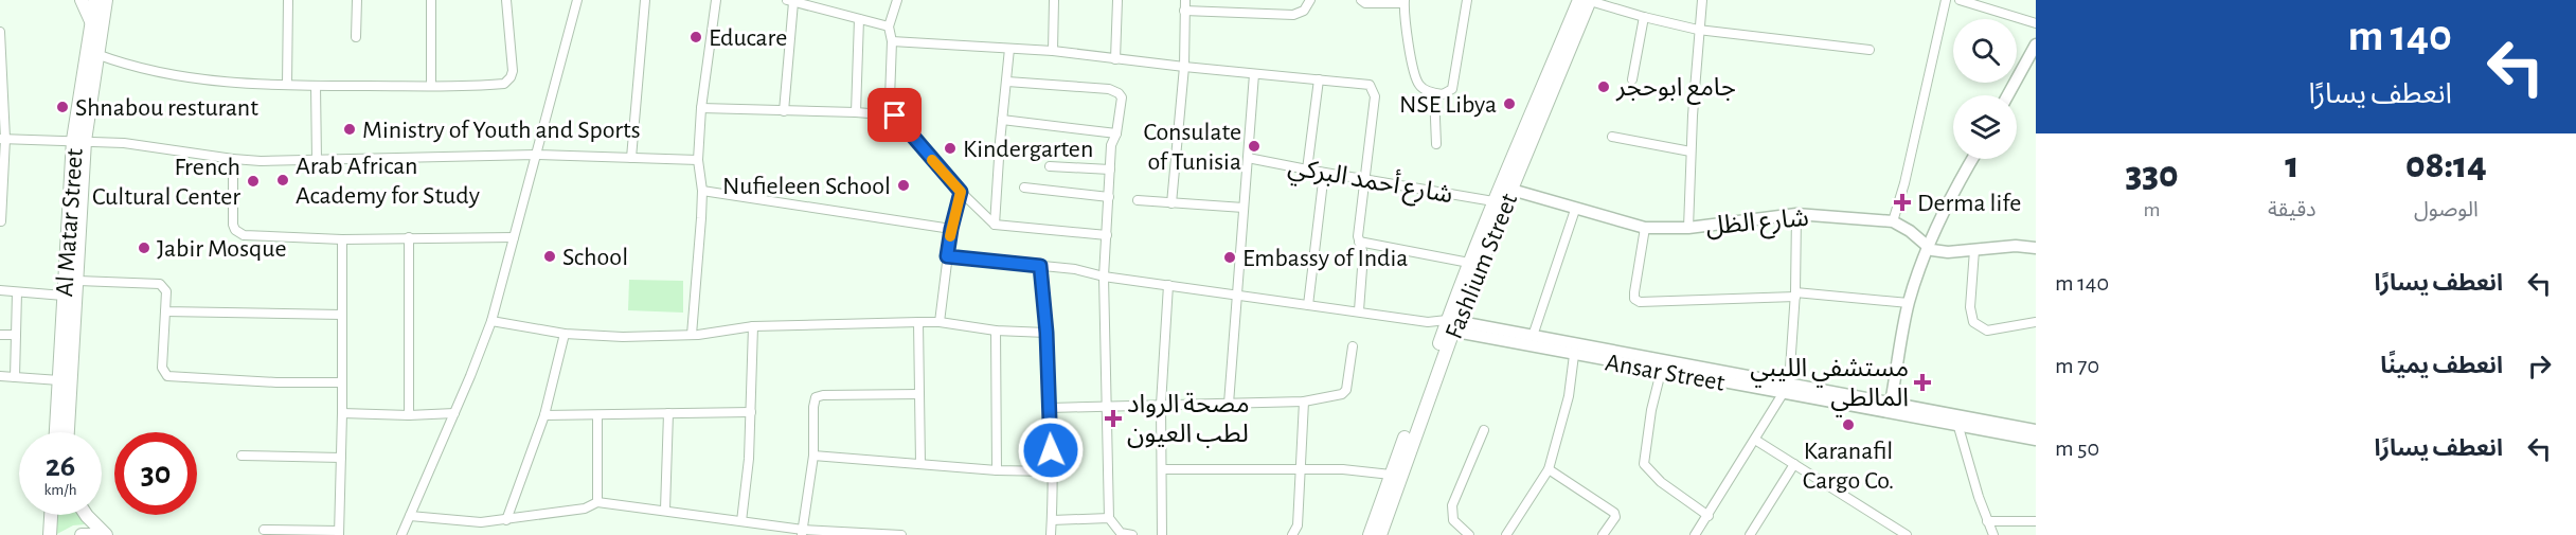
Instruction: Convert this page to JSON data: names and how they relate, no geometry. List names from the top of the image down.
{
  "streets": {
    "main road": [
      "شارع الظل",
      "Al Matar Street",
      "Fashlium Street",
      "Ansar Street"
    ],
    "street": ["شارع أحمد البركي"]
  },
  "crossings": [
    ["شارع أحمد البركي", "Fashlium Street"],
    ["شارع الظل", "Fashlium Street"],
    ["Fashlium Street", "Ansar Street"]
  ],
  "places": {
    "other": [
      "Educare",
      "جامع ابوحجر",
      "NSE Libya",
      "Shnabou resturant",
      "Ministry of Youth and Sports",
      "Consulate of Tunisia",
      "Kindergarten",
      "Arab African Academy for Study",
      "French Cultural Center",
      "Nufieleen School",
      "Jabir Mosque",
      "School",
      "Embassy of India",
      "Karanafil Cargo Co."
    ],
    "health": ["Derma life", "مستشفي الليبي المالطي", "مصحة الرواد لطب العيون"]
  },
  "page": {
    "turn": ["140 m", "انعطف يسارًا"],
    "eta": [
      "08:14",
      "الوصول",
      "1",
      "دقيقة",
      "330",
      "m"
    ],
    "list": [
      {
        "name": "انعطف يسارًا",
        "value": "140 m"
      },
      {
        "name": "انعطف يمينًا",
        "value": "70 m"
      },
      {
        "name": "انعطف يسارًا",
        "value": "50 m"
      }
    ],
    "speed": "26 km/h",
    "limit": "30"
  }
}
